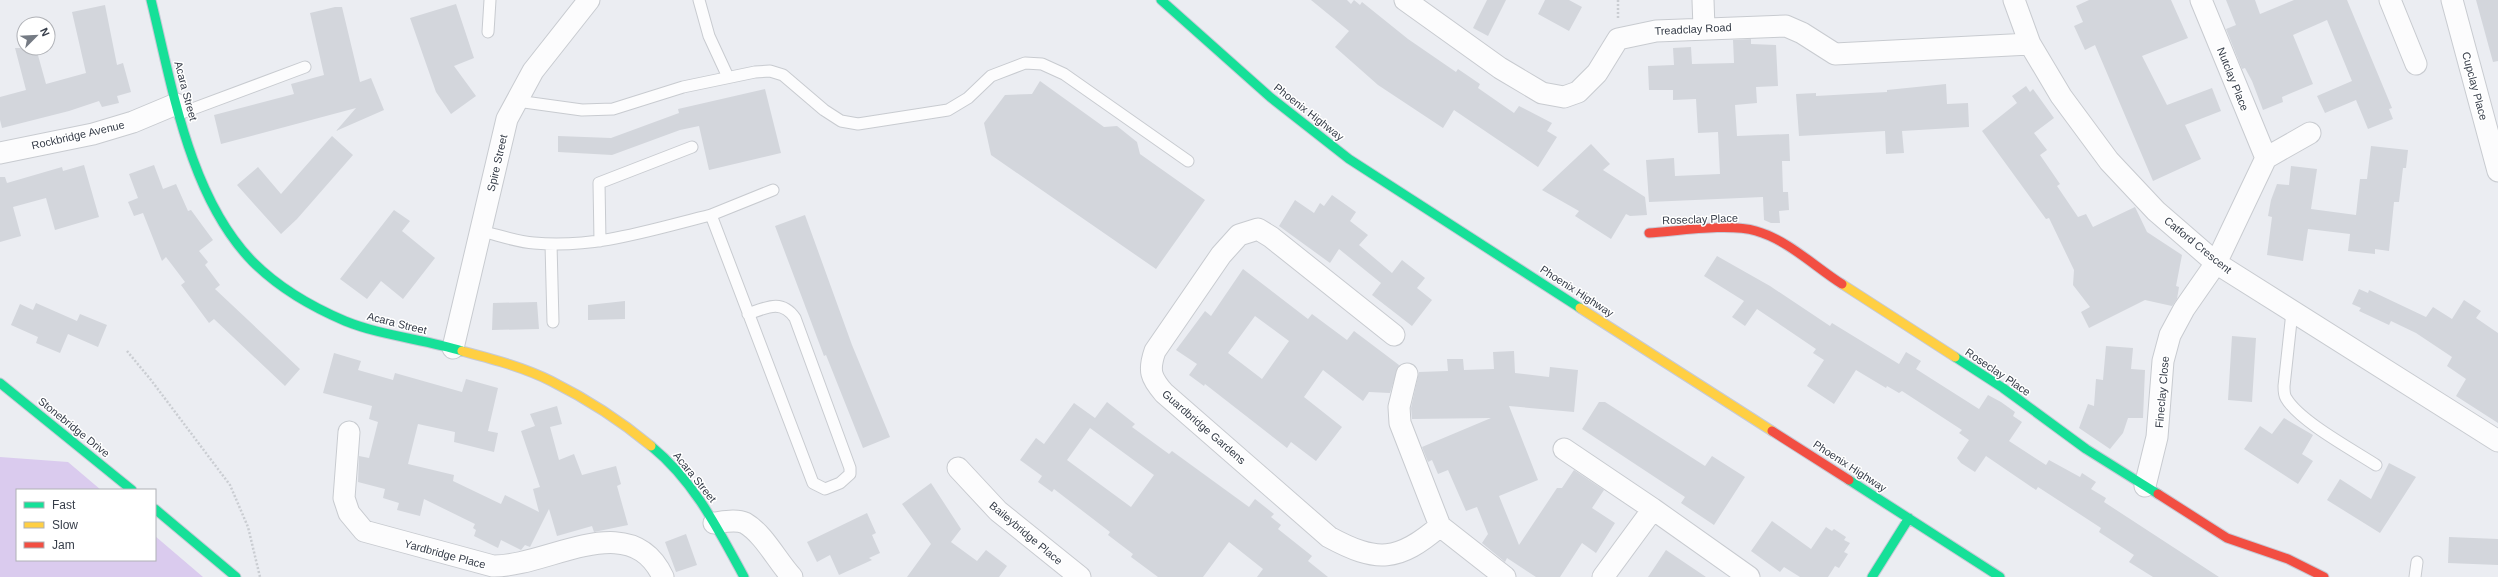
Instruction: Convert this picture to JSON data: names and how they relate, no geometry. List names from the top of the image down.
{
  "streets": {
    "street": [
      "Treadclay Road",
      "Nutclay Place",
      "Cupclay Place",
      "Acara Street",
      "Phoenix Highway",
      "Rockbridge Avenue",
      "Spire Street",
      "Roseclay Place",
      "Catford Crescent",
      "Fineclay Close",
      "Stonebridge Drive",
      "Guardbridge Gardens",
      "Baileybridge Place",
      "Yardbridge Place"
    ]
  },
  "crossings": [
    ["Treadclay Road", "Catford Crescent"],
    ["Acara Street", "Rockbridge Avenue"],
    ["Acara Street", "Spire Street"],
    ["Roseclay Place", "Fineclay Close"],
    ["Catford Crescent", "Fineclay Close"]
  ],
  "legend": ["Fast", "Slow", "Jam"],
  "north": "top right"
}
